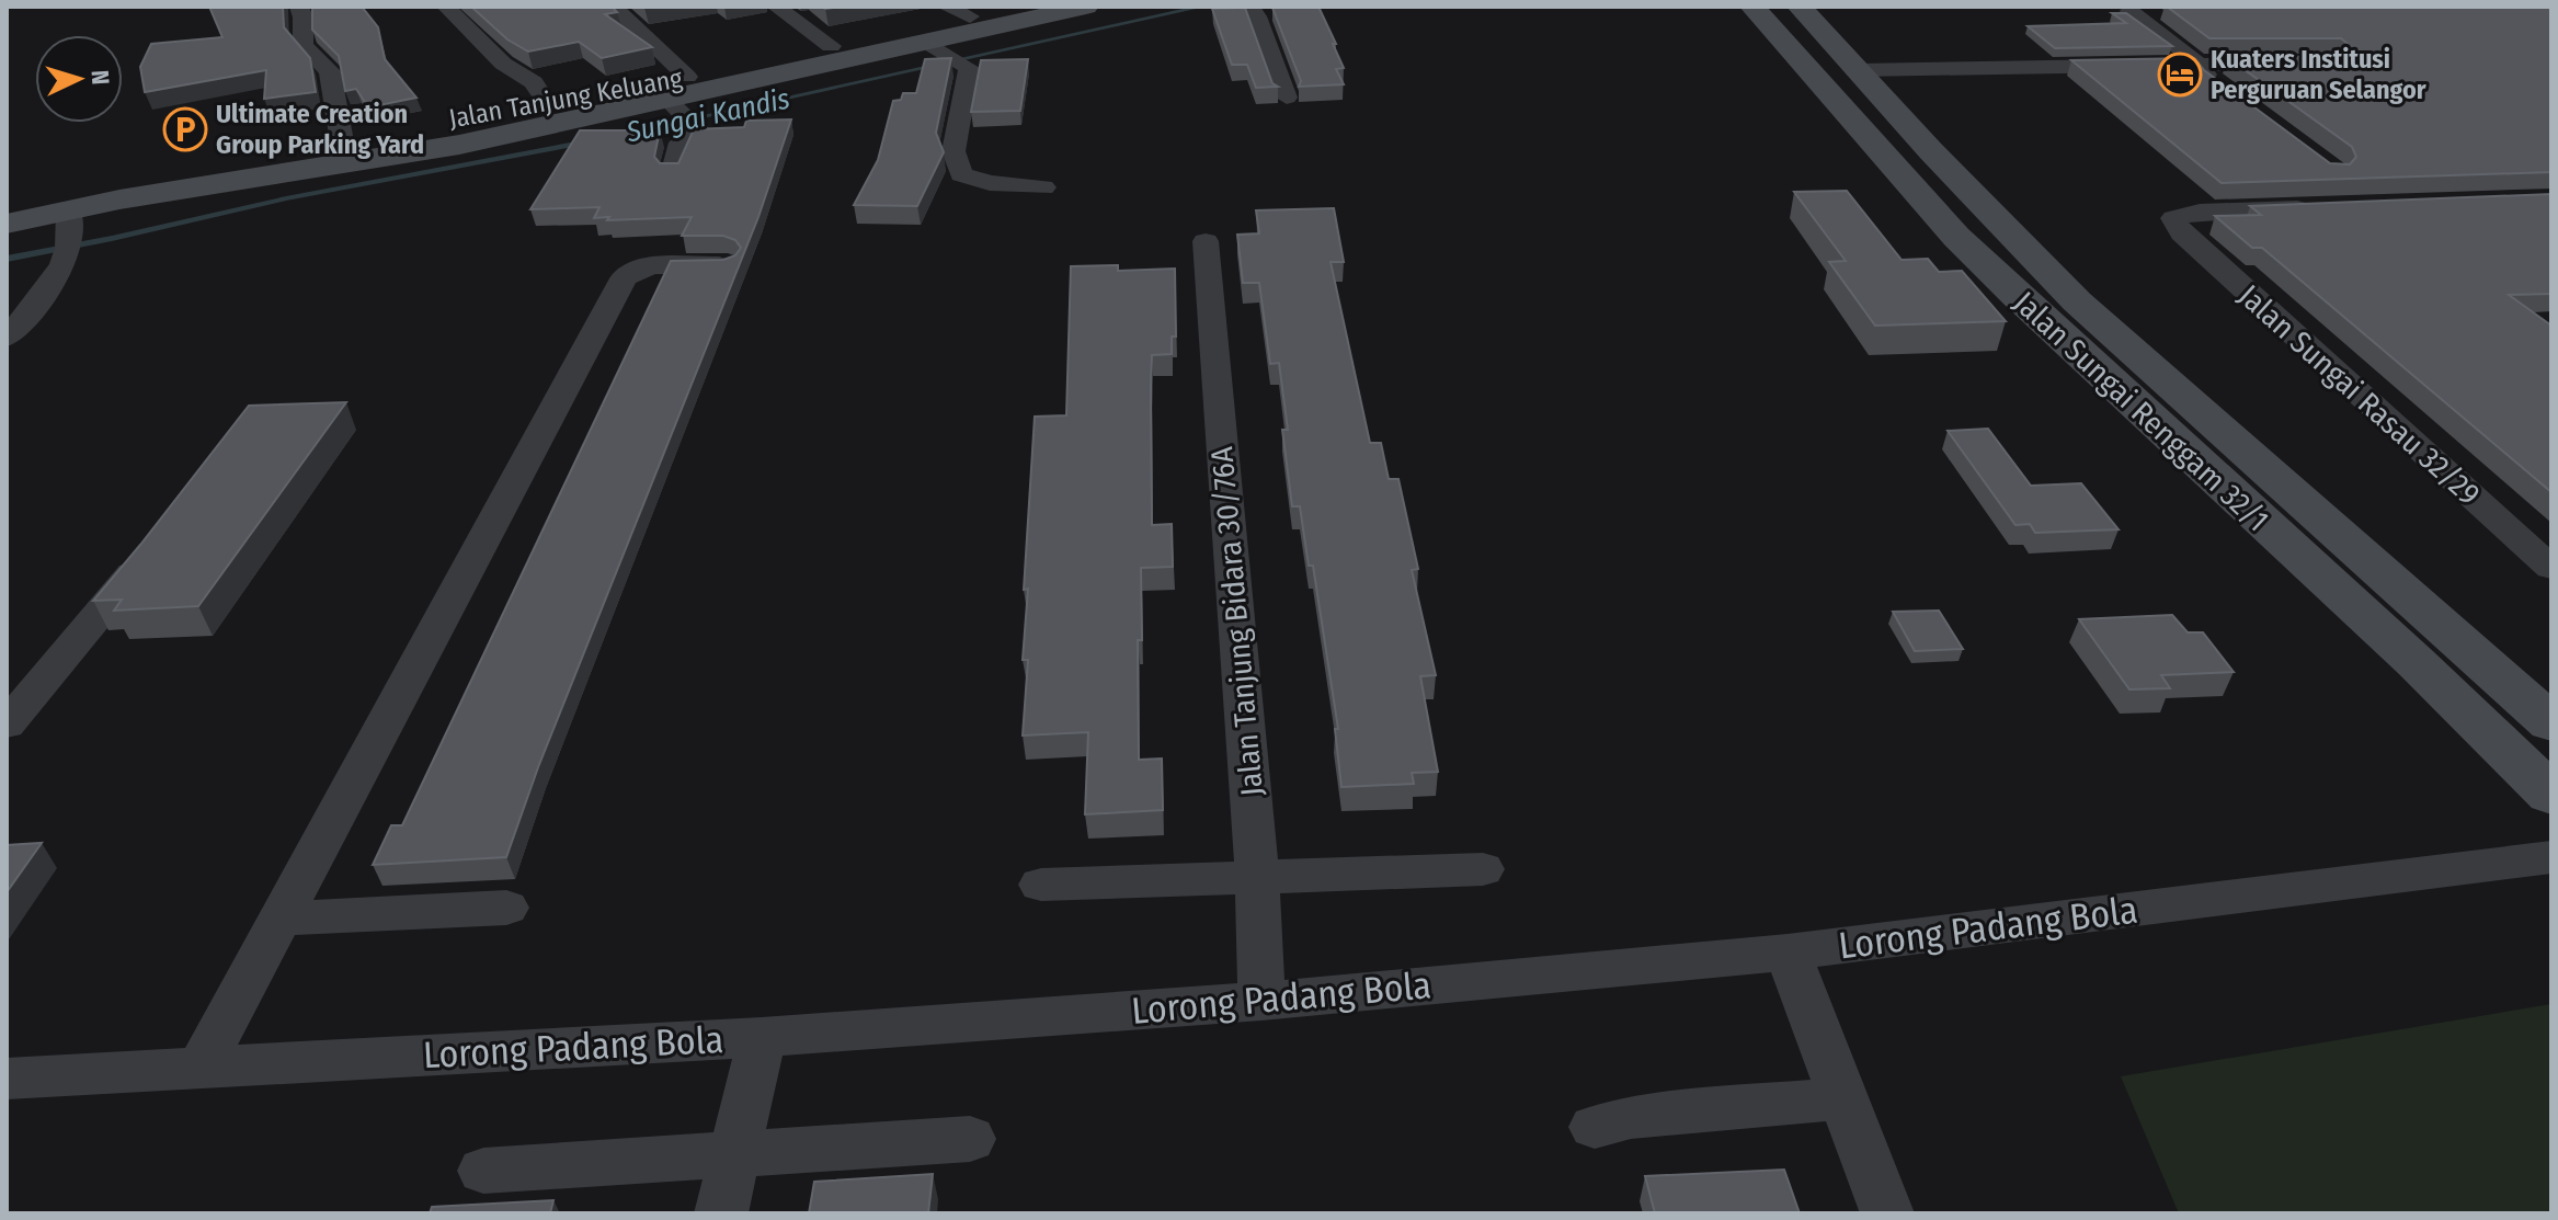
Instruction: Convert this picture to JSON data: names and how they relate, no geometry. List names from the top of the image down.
{
  "streets": {
    "main road": ["Jalan Tanjung Keluang", "Jalan Sungai Renggam 32/1"],
    "street": ["Jalan Sungai Rasau 32/29", "Jalan Tanjung Bidara 30/76A", "Lorong Padang Bola"]
  },
  "crossings": [
    ["Jalan Tanjung Bidara 30/76A", "Lorong Padang Bola"]
  ],
  "water": ["Sungai Kandis"],
  "places": {
    "hotel": ["Kuaters Institusi Perguruan Selangor"],
    "parking": ["Ultimate Creation Group Parking Yard"]
  },
  "north": "right"
}
